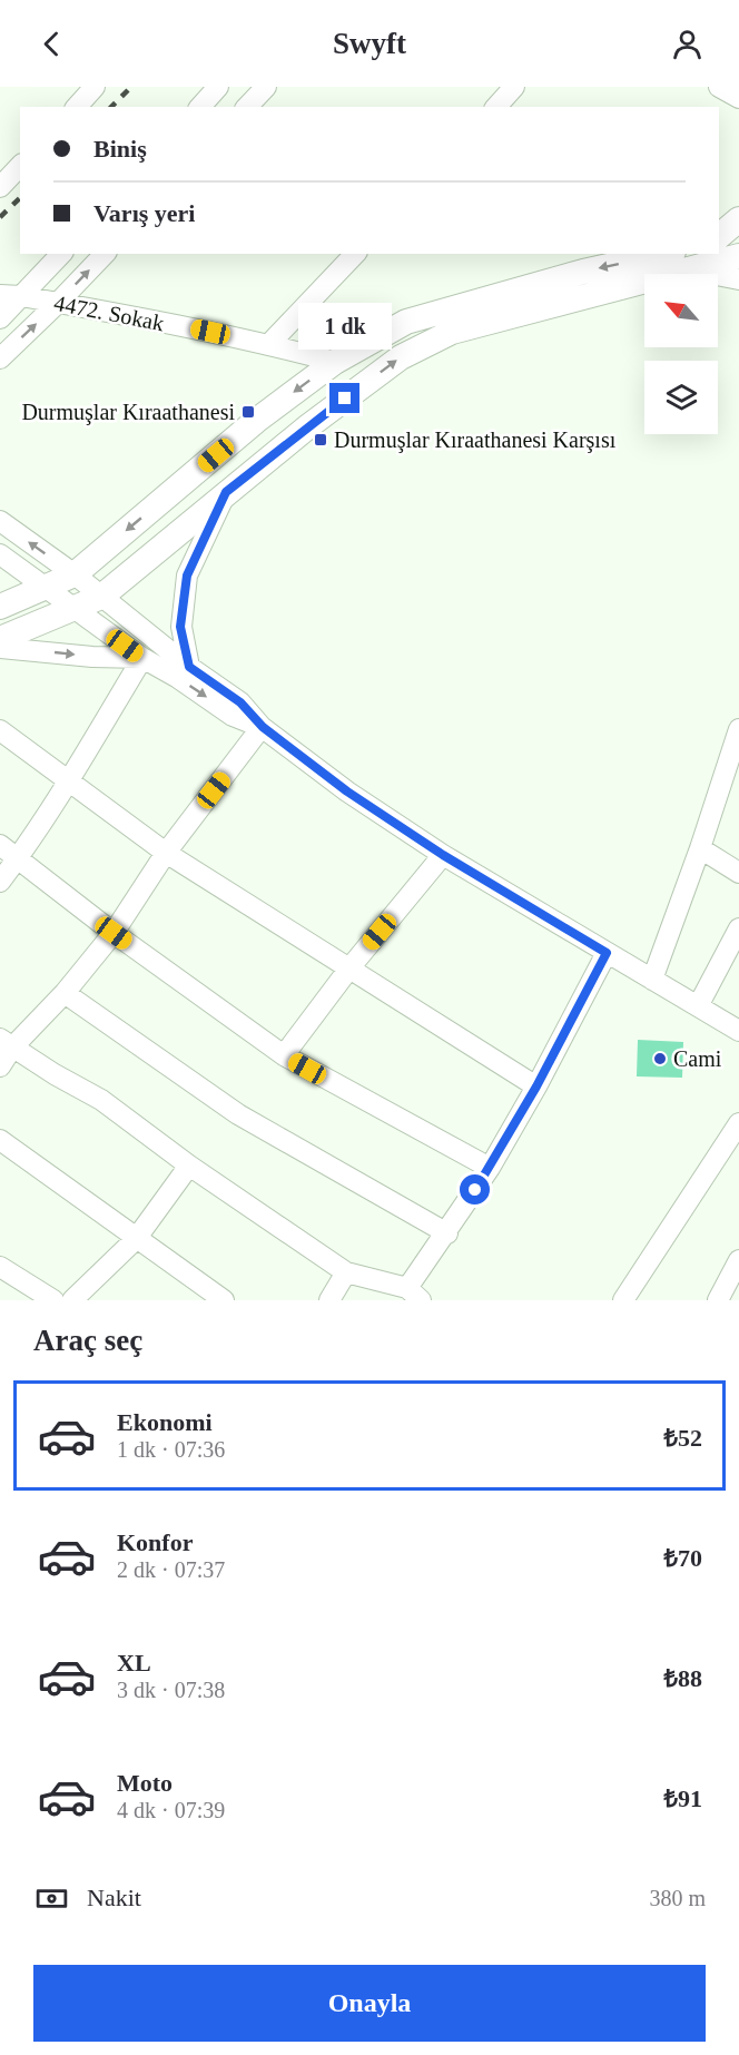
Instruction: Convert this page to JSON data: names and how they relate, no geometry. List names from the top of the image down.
{
  "streets": {
    "street": ["4472. Sokak"]
  },
  "places": {
    "transit": ["Durmuşlar Kıraathanesi", "Durmuşlar Kıraathanesi Karşısı"],
    "other": ["Cami"]
  },
  "north": "top left",
  "page": {
    "header": "Swyft",
    "banner": ["Biniş", "Varış yeri"],
    "bubble": "1 dk",
    "heading": "Araç seç",
    "list": [
      {
        "name": "Ekonomi",
        "note": "1 dk · 07:36",
        "value": "₺52"
      },
      {
        "name": "Konfor",
        "note": "2 dk · 07:37",
        "value": "₺70"
      },
      {
        "name": "XL",
        "note": "3 dk · 07:38",
        "value": "₺88"
      },
      {
        "name": "Moto",
        "note": "4 dk · 07:39",
        "value": "₺91"
      }
    ],
    "pay": ["Nakit", "380 m"],
    "buttons": "Onayla"
  }
}
